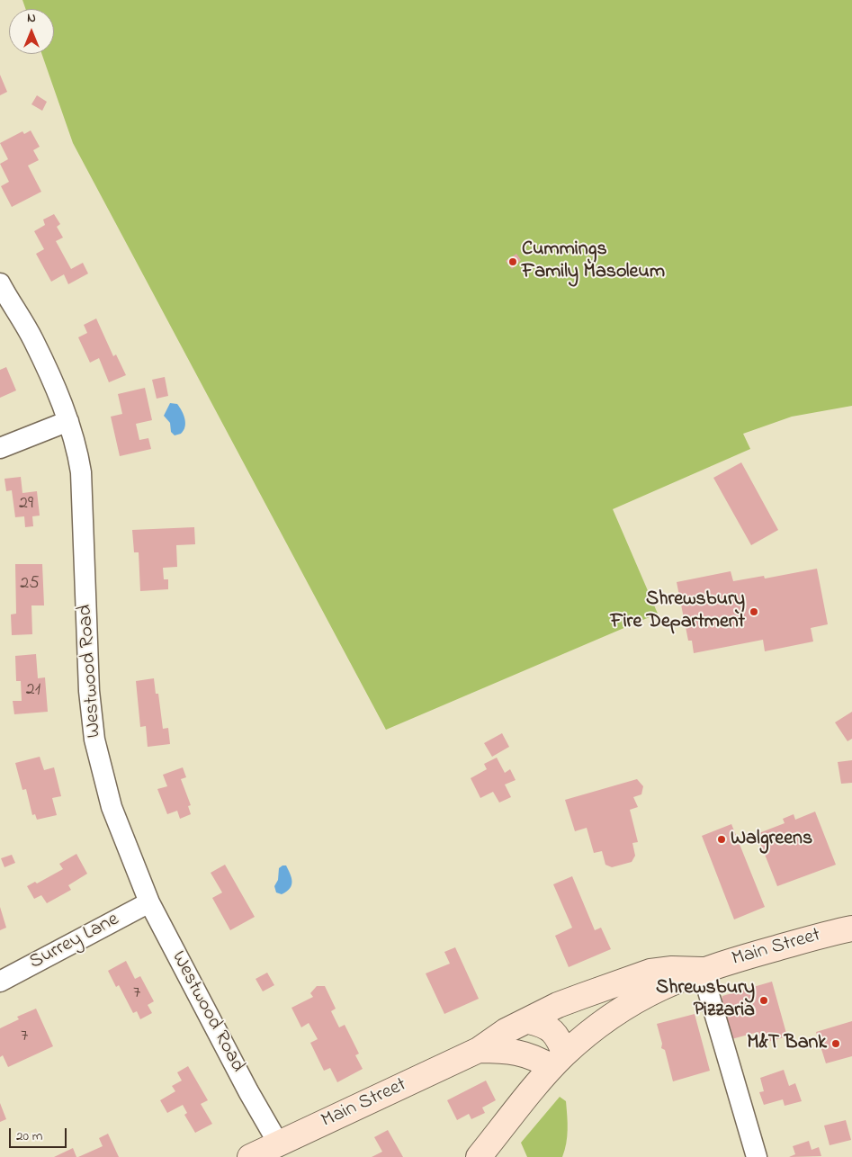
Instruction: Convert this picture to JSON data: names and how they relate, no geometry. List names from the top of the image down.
{
  "streets": {
    "main road": ["Main Street"],
    "street": ["Westwood Road", "Surrey Lane"]
  },
  "crossings": [
    ["Westwood Road", "Surrey Lane"],
    ["Westwood Road", "Main Street"]
  ],
  "places": [
    "Cummings Family Masoleum",
    "Shrewsbury Fire Department",
    "Walgreens",
    "Shrewsbury Pizzaria",
    "M&T Bank"
  ],
  "house_numbers": [
    "29",
    "25",
    "21",
    "7",
    "7"
  ],
  "scale_bar": "20 m",
  "north": "top"
}
